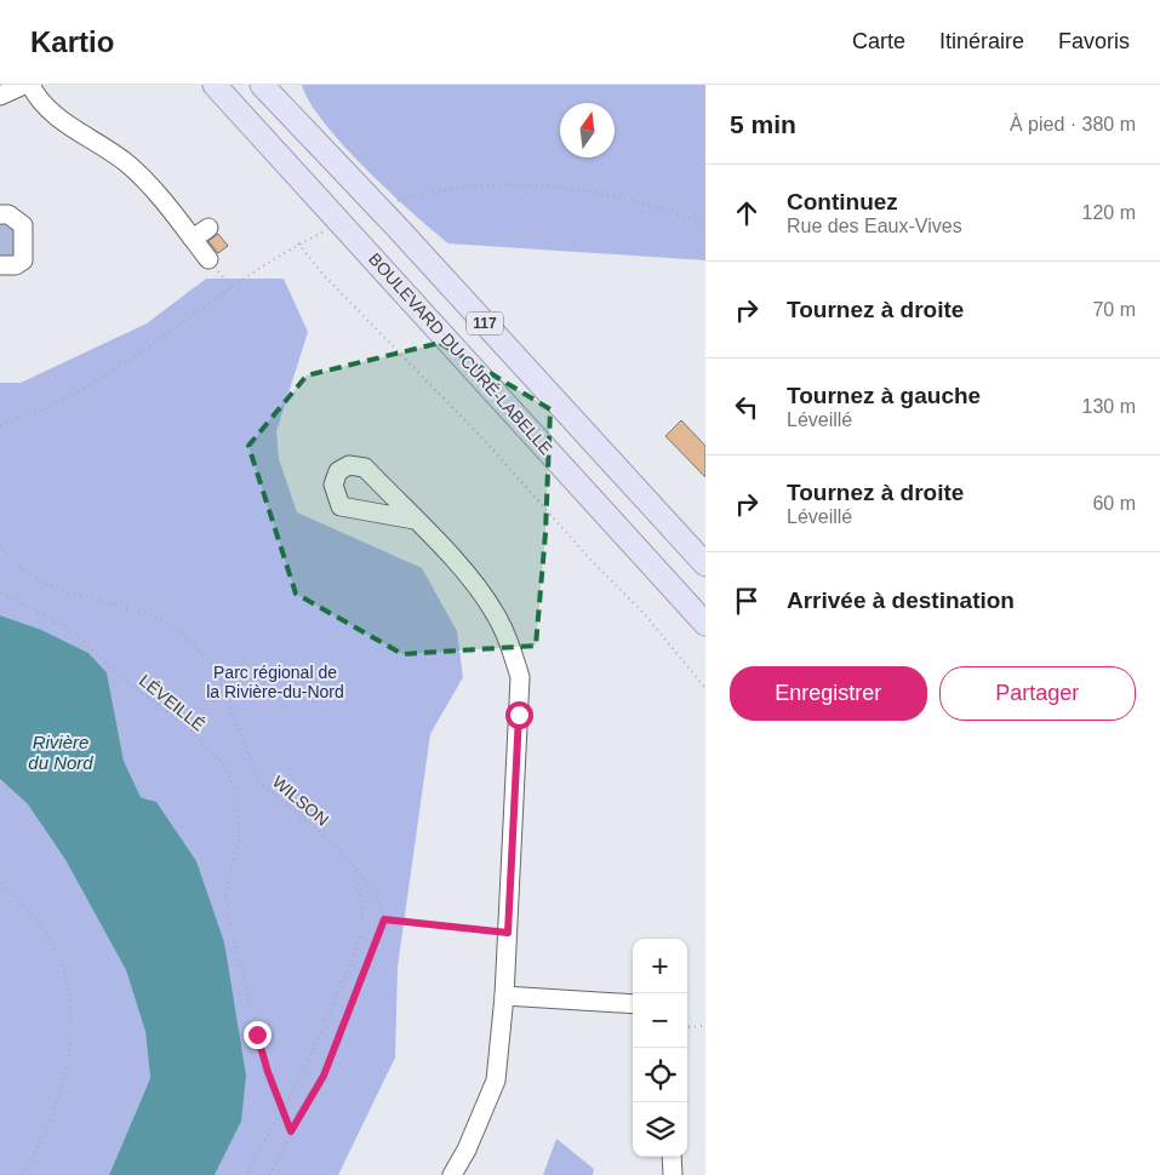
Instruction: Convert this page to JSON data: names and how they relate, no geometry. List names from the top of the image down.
{
  "streets": {
    "main road": ["117", "BOULEVARD DU CURÉ-LABELLE"],
    "path": ["LÉVEILLÉ", "WILSON"]
  },
  "crossings": [
    ["LÉVEILLÉ", "WILSON"]
  ],
  "water": ["Rivière du Nord"],
  "parks": ["Parc régional de la Rivière-du-Nord"],
  "north": "top",
  "page": {
    "header": "Kartio",
    "nav": ["Carte", "Itinéraire", "Favoris"],
    "heading": ["5 min", "À pied · 380 m"],
    "list": [
      ["Continuez", "Rue des Eaux-Vives", "120 m"],
      ["Tournez à droite", "70 m"],
      ["Tournez à gauche", "Léveillé", "130 m"],
      ["Tournez à droite", "Léveillé", "60 m"],
      "Arrivée à destination"
    ],
    "buttons": ["Enregistrer", "Partager"],
    "map_buttons": ["+", "−"]
  }
}
